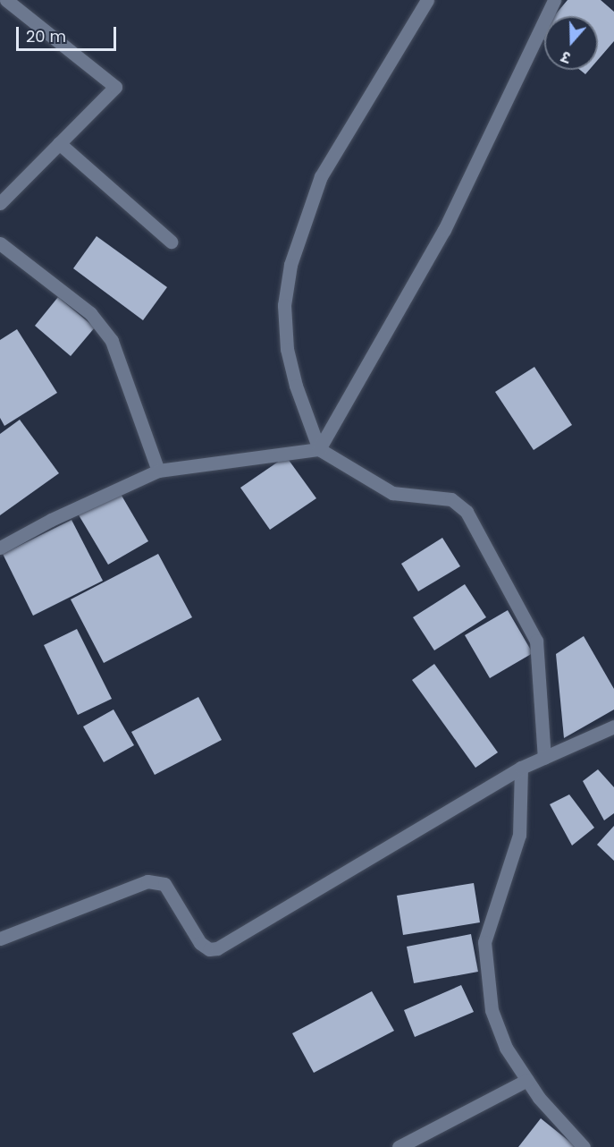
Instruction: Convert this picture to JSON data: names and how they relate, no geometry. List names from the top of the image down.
{
  "scale_bar": "20 m",
  "north": "bottom"
}
